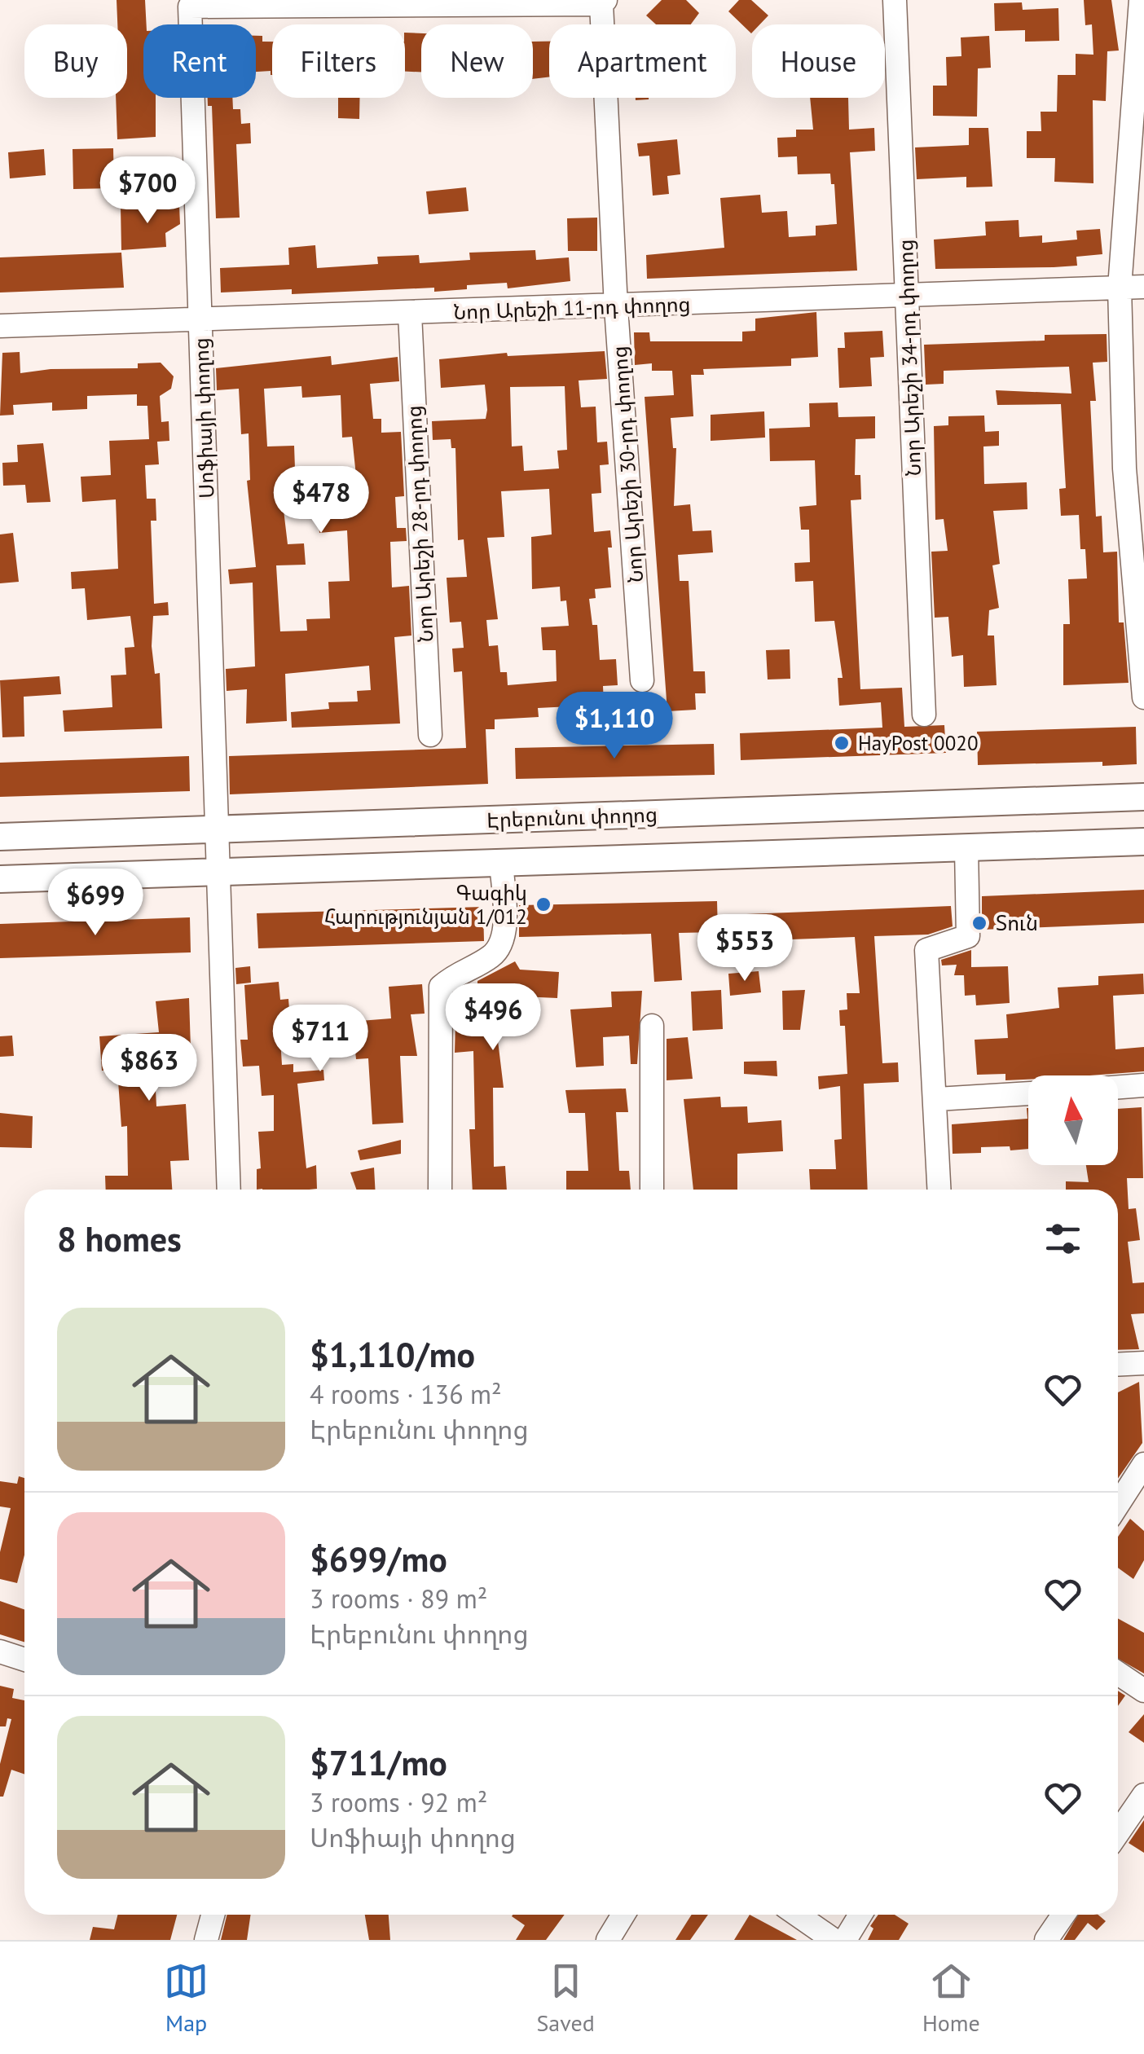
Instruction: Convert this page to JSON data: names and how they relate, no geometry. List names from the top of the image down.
{
  "streets": {
    "main road": ["Էրեբունու փողոց"],
    "street": [
      "Նոր Արեշի 11-րդ փողոց",
      "Նոր Արեշի 34-րդ փողոց",
      "Սոֆիայի փողոց",
      "Նոր Արեշի 30-րդ փողոց",
      "Նոր Արեշի 28-րդ փողոց"
    ]
  },
  "crossings": [
    ["Նոր Արեշի 11-րդ փողոց", "Նոր Արեշի 34-րդ փողոց"],
    ["Նոր Արեշի 11-րդ փողոց", "Սոֆիայի փողոց"],
    ["Նոր Արեշի 11-րդ փողոց", "Նոր Արեշի 30-րդ փողոց"],
    ["Նոր Արեշի 11-րդ փողոց", "Նոր Արեշի 28-րդ փողոց"],
    ["Սոֆիայի փողոց", "Էրեբունու փողոց"]
  ],
  "places": ["HayPost 0020", "Գագիկ Հարությունյան 1/012", "Տուն"],
  "north": "top",
  "page": {
    "chip": [
      "Buy",
      "Rent",
      "Filters",
      "New",
      "Apartment",
      "House"
    ],
    "price": [
      "$700",
      "$478",
      "$1,110",
      "$699",
      "$553",
      "$496",
      "$711",
      "$863"
    ],
    "heading": "8 homes",
    "list": [
      {
        "name": "$1,110/mo",
        "note": "4 rooms · 136 m² · Էրեբունու փողոց"
      },
      {
        "name": "$699/mo",
        "note": "3 rooms · 89 m² · Էրեբունու փողոց"
      },
      {
        "name": "$711/mo",
        "note": "3 rooms · 92 m² · Սոֆիայի փողոց"
      }
    ],
    "tabs": ["Map", "Saved", "Home"]
  }
}
